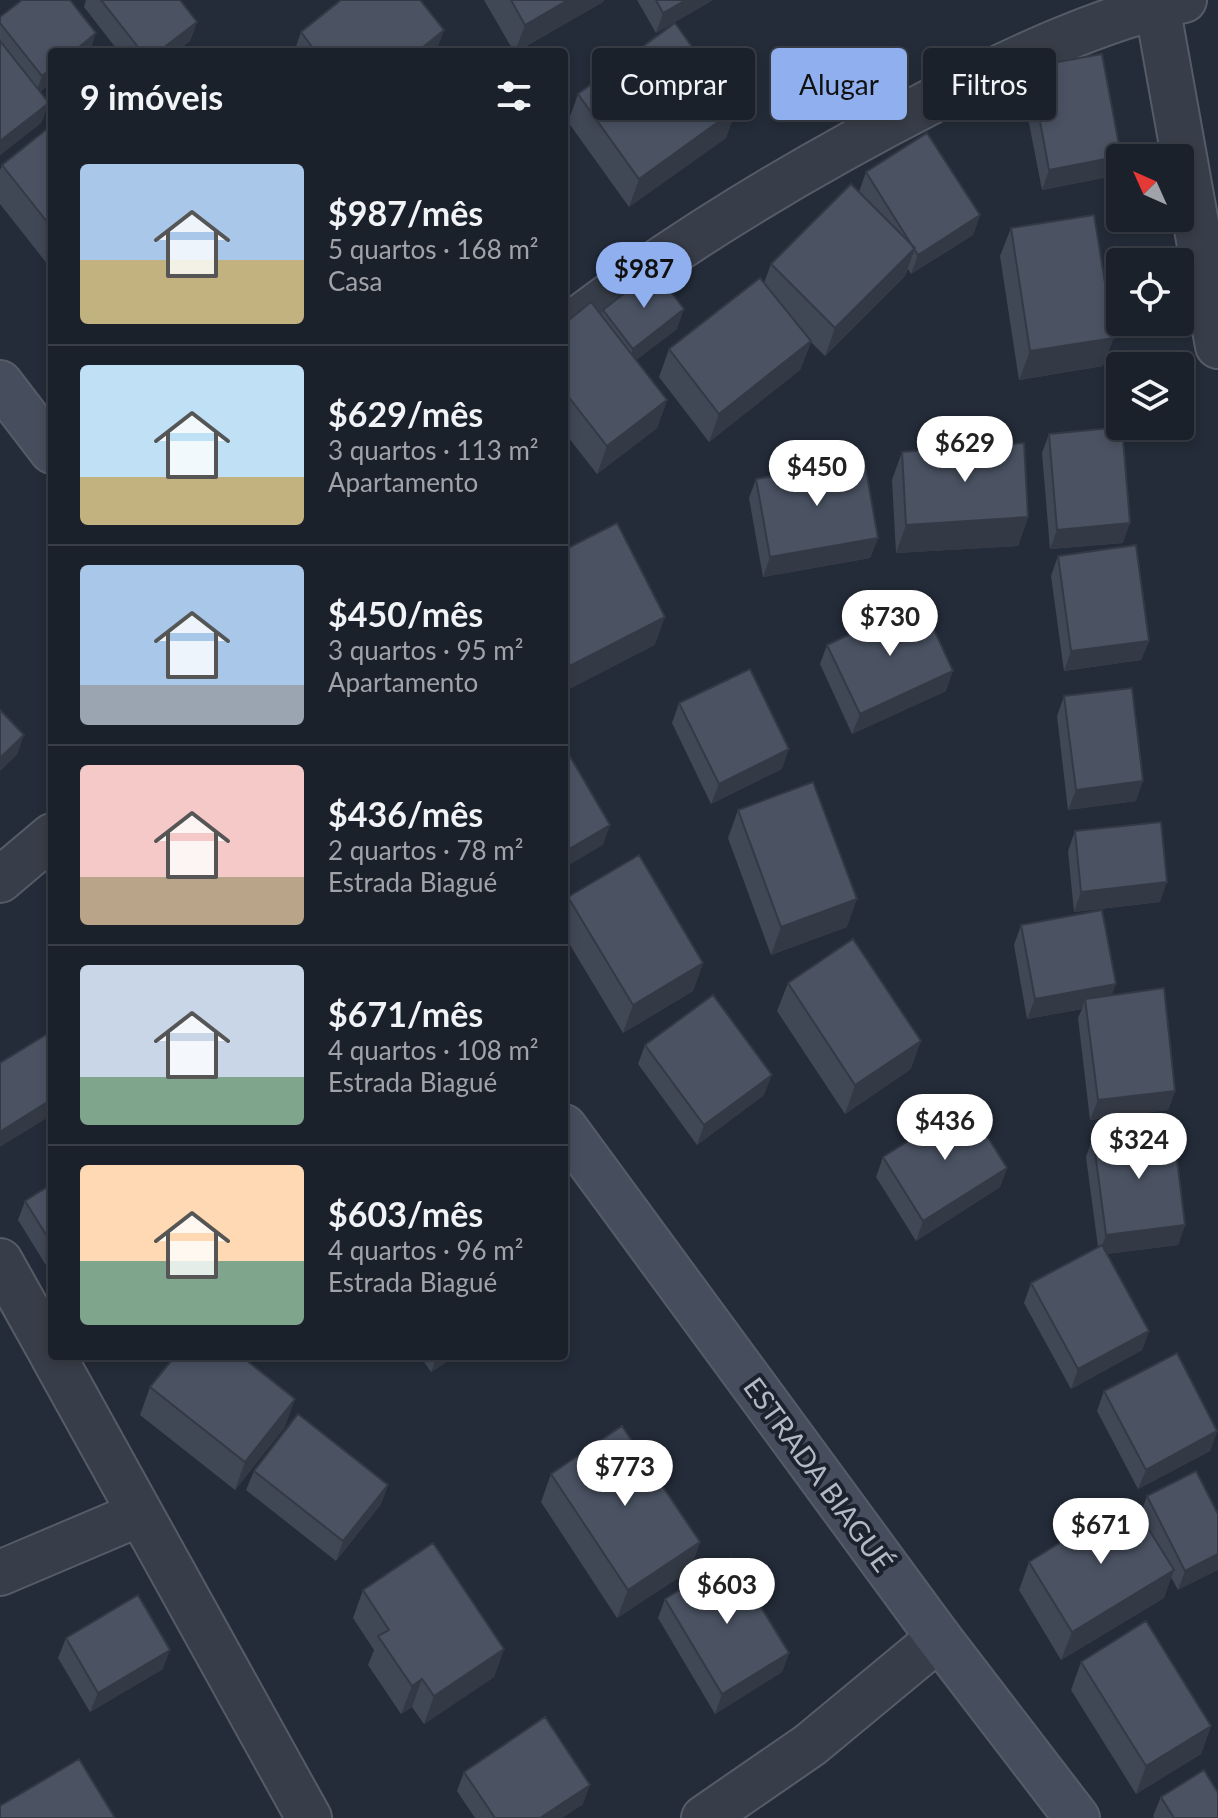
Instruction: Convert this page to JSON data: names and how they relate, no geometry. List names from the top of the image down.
{
  "streets": {
    "main road": ["ESTRADA BIAGUÉ"]
  },
  "north": "top left",
  "page": {
    "chip": ["Comprar", "Alugar", "Filtros"],
    "heading": "9 imóveis",
    "list": [
      {
        "name": "$987/mês",
        "note": "5 quartos · 168 m² · Casa"
      },
      {
        "name": "$629/mês",
        "note": "3 quartos · 113 m² · Apartamento"
      },
      {
        "name": "$450/mês",
        "note": "3 quartos · 95 m² · Apartamento"
      },
      {
        "name": "$436/mês",
        "note": "2 quartos · 78 m² · Estrada Biagué"
      },
      {
        "name": "$671/mês",
        "note": "4 quartos · 108 m² · Estrada Biagué"
      },
      {
        "name": "$603/mês",
        "note": "4 quartos · 96 m² · Estrada Biagué"
      }
    ],
    "price": [
      "$987",
      "$629",
      "$450",
      "$730",
      "$436",
      "$324",
      "$773",
      "$671",
      "$603"
    ]
  }
}
